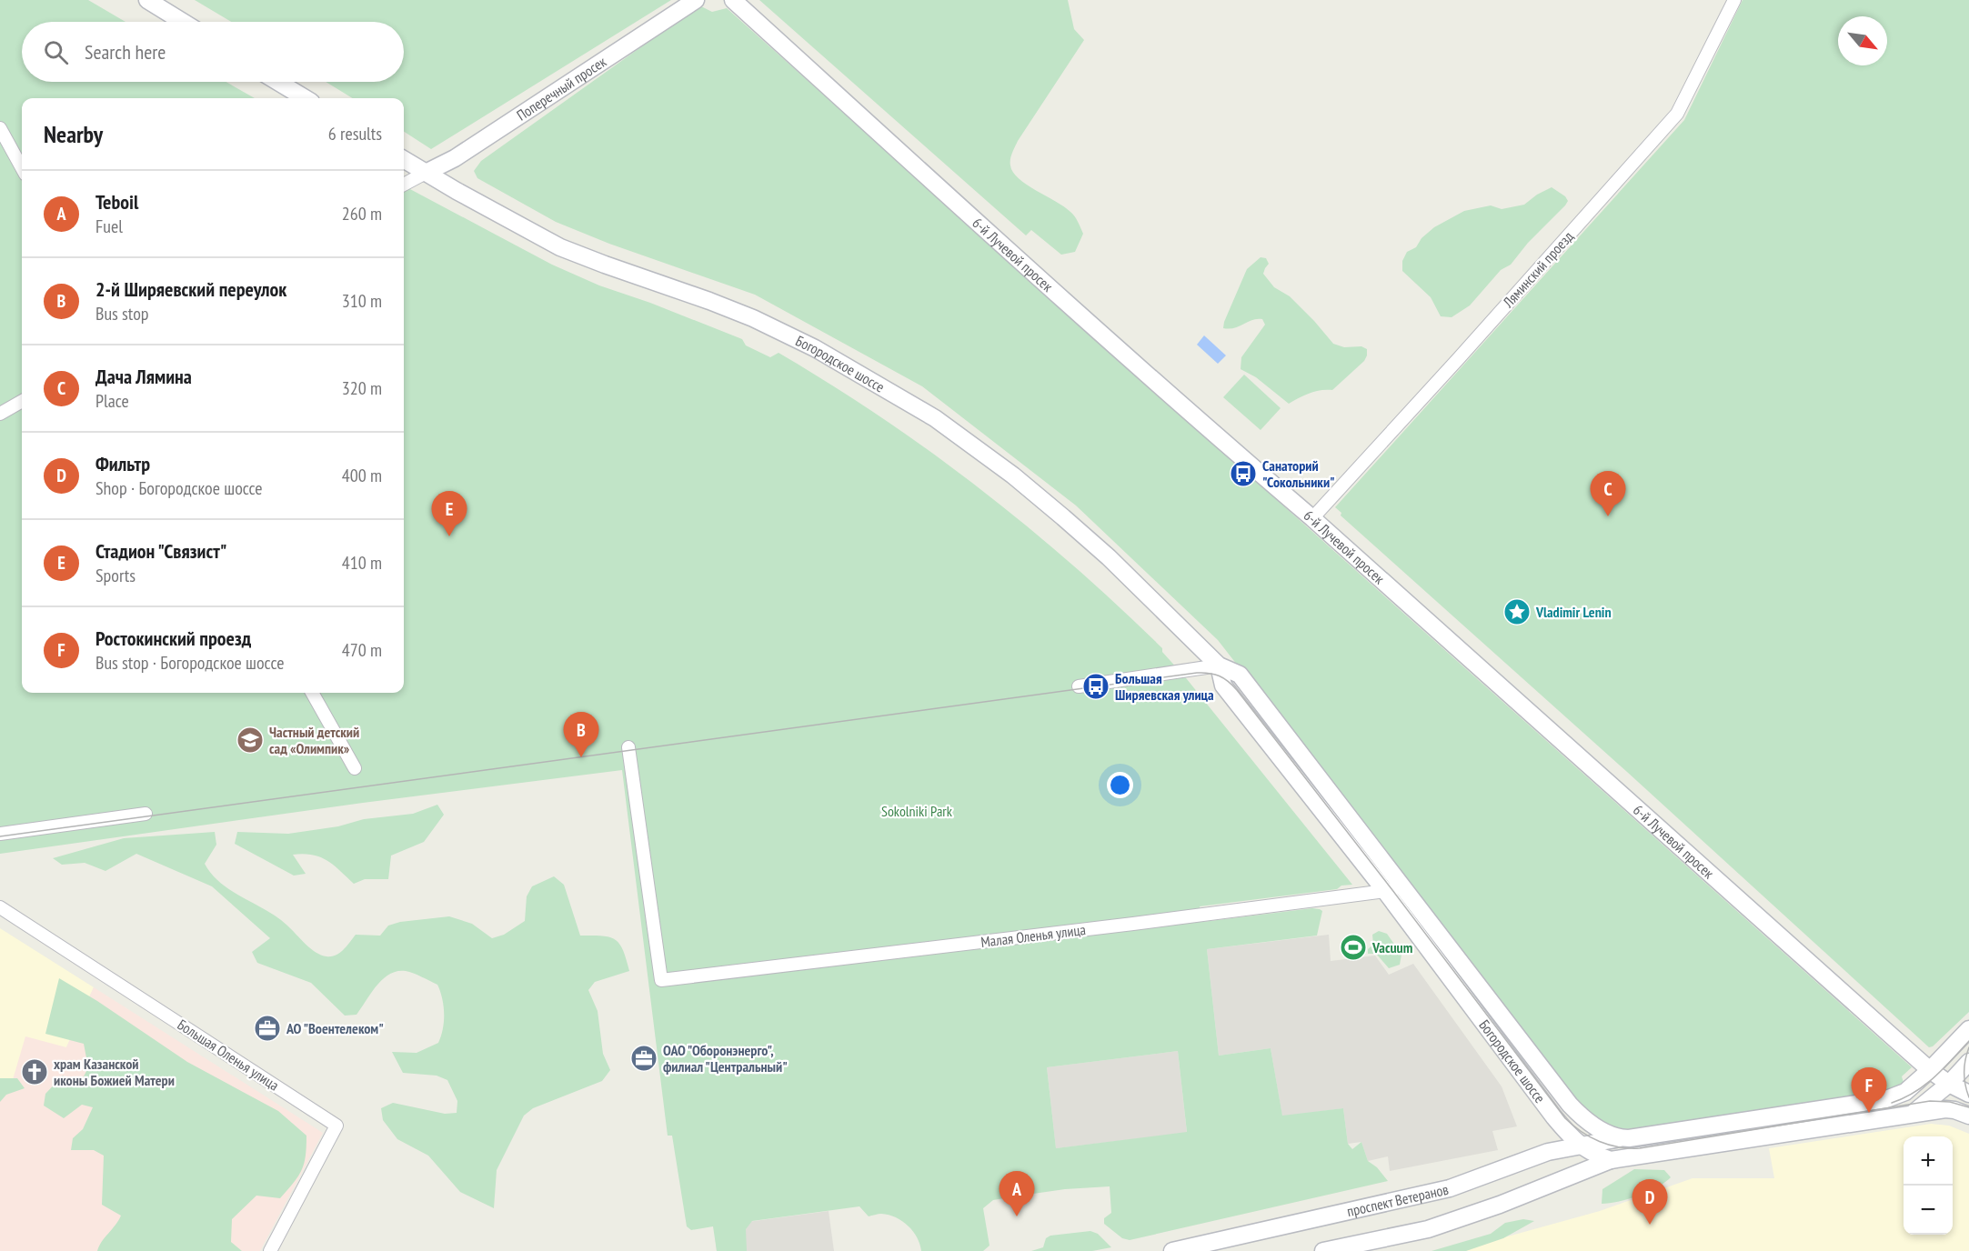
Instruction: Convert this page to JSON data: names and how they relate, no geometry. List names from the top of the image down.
{
  "streets": {
    "main road": [
      "Поперечный просек",
      "6-й Лучевой просек",
      "Богородское шоссе",
      "проспект Ветеранов"
    ],
    "street": ["Ляминский проезд", "Малая Оленья улица", "Большая Оленья улица"]
  },
  "crossings": [
    ["Поперечный просек", "Богородское шоссе"],
    ["6-й Лучевой просек", "Ляминский проезд"],
    ["Богородское шоссе", "Малая Оленья улица"],
    ["Богородское шоссе", "проспект Ветеранов"]
  ],
  "parks": ["Sokolniki Park"],
  "places": {
    "bus stop": ["Санаторий \"Сокольники\"", "Большая Ширяевская улица"],
    "place": ["Vladimir Lenin"],
    "school or university": ["Частный детский сад «Олимпик»"],
    "sports": ["Vacuum"],
    "office": ["АО \"Воентелеком\"", "ОАО \"Оборонэнерго\", филиал \"Центральный\""],
    "church": ["храм Казанской иконы Божией Матери"]
  },
  "north": "bottom right",
  "page": {
    "search": "Search here",
    "heading": ["Nearby", "6 results"],
    "list": [
      {
        "mark": "A",
        "name": "Teboil",
        "note": "Fuel",
        "value": "260 m"
      },
      {
        "mark": "B",
        "name": "2-й Ширяевский переулок",
        "note": "Bus stop",
        "value": "310 m"
      },
      {
        "mark": "C",
        "name": "Дача Лямина",
        "note": "Place",
        "value": "320 m"
      },
      {
        "mark": "D",
        "name": "Фильтр",
        "note": "Shop · Богородское шоссе",
        "value": "400 m"
      },
      {
        "mark": "E",
        "name": "Стадион \"Связист\"",
        "note": "Sports",
        "value": "410 m"
      },
      {
        "mark": "F",
        "name": "Ростокинский проезд",
        "note": "Bus stop · Богородское шоссе",
        "value": "470 m"
      }
    ],
    "pins": [
      "C",
      "E",
      "B",
      "F",
      "A",
      "D"
    ],
    "map_buttons": ["+", "−"]
  }
}
